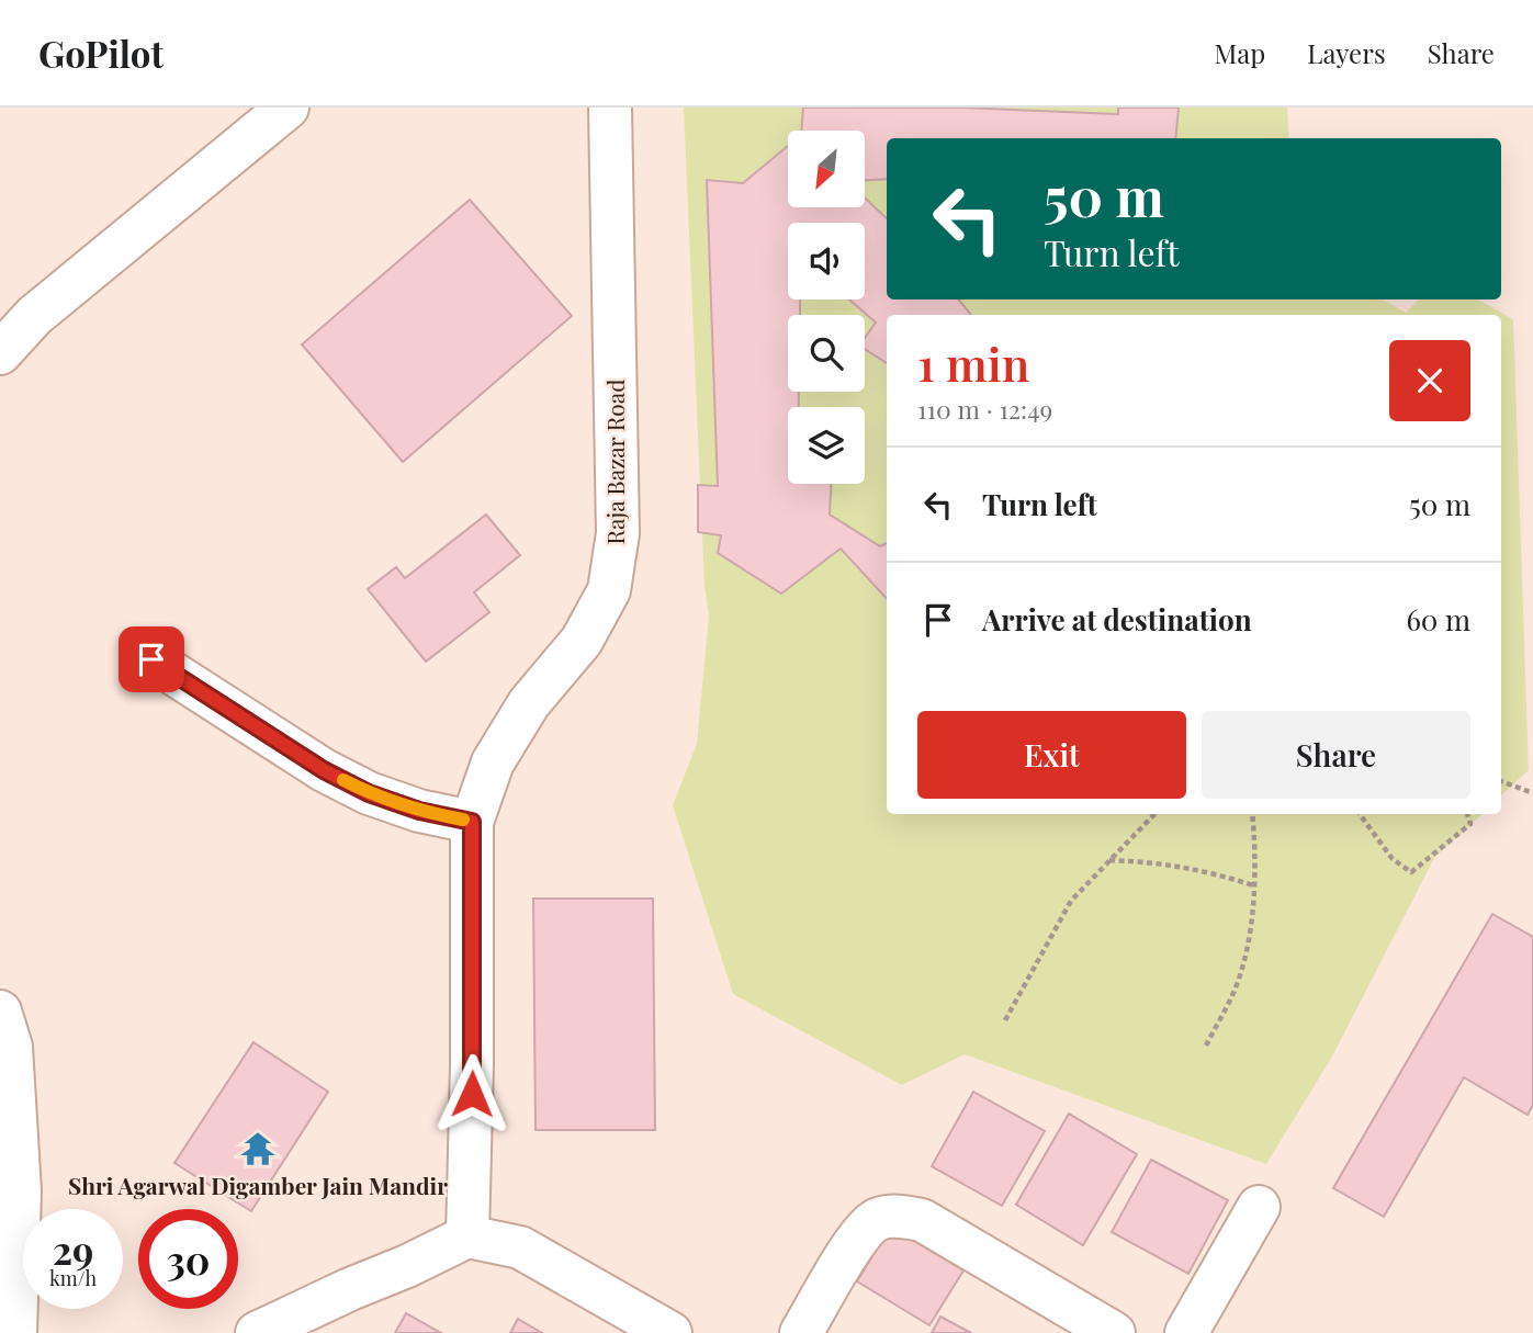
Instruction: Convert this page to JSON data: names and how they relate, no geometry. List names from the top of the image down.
{
  "streets": {
    "street": ["Raja Bazar Road"]
  },
  "places": {
    "temple": ["Shri Agarwal Digamber Jain Mandir"]
  },
  "north": "bottom left",
  "page": {
    "header": "GoPilot",
    "nav": ["Map", "Layers", "Share"],
    "turn": ["50 m", "Turn left"],
    "heading": ["1 min", "110 m · 12:49"],
    "list": [
      {
        "name": "Turn left",
        "value": "50 m"
      },
      {
        "name": "Arrive at destination",
        "value": "60 m"
      }
    ],
    "buttons": ["Exit", "Share"],
    "speed": "29 km/h",
    "limit": "30"
  }
}
